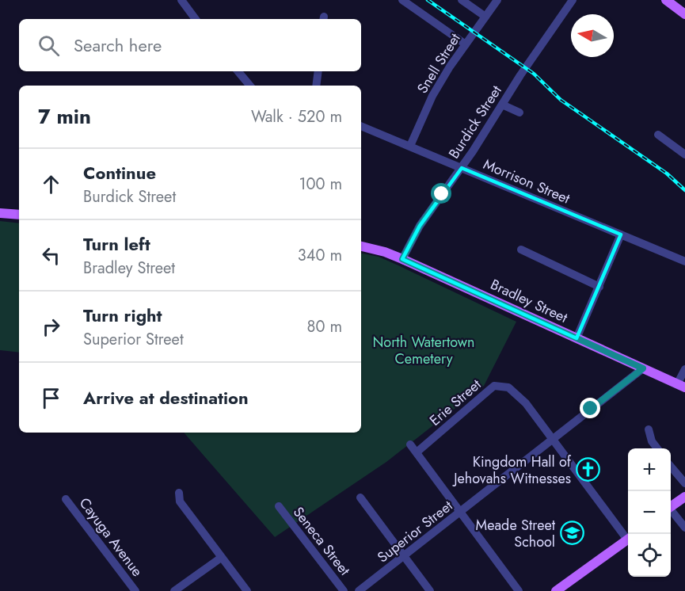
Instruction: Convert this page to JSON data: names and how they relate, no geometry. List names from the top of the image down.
{
  "streets": {
    "main road": ["Bradley Street"],
    "street": [
      "Snell Street",
      "Burdick Street",
      "Morrison Street",
      "Erie Street",
      "Superior Street",
      "Cayuga Avenue",
      "Seneca Street"
    ]
  },
  "crossings": [
    ["Snell Street", "Morrison Street"],
    ["Burdick Street", "Morrison Street"],
    ["Burdick Street", "Bradley Street"],
    ["Bradley Street", "Superior Street"],
    ["Erie Street", "Superior Street"]
  ],
  "parks": ["North Watertown Cemetery"],
  "places": {
    "church": ["Kingdom Hall of Jehovahs Witnesses"],
    "school or university": ["Meade Street School"]
  },
  "north": "left",
  "page": {
    "search": "Search here",
    "heading": ["7 min", "Walk · 520 m"],
    "list": [
      ["Continue", "Burdick Street", "100 m"],
      ["Turn left", "Bradley Street", "340 m"],
      ["Turn right", "Superior Street", "80 m"],
      "Arrive at destination"
    ],
    "map_buttons": ["+", "−"]
  }
}
